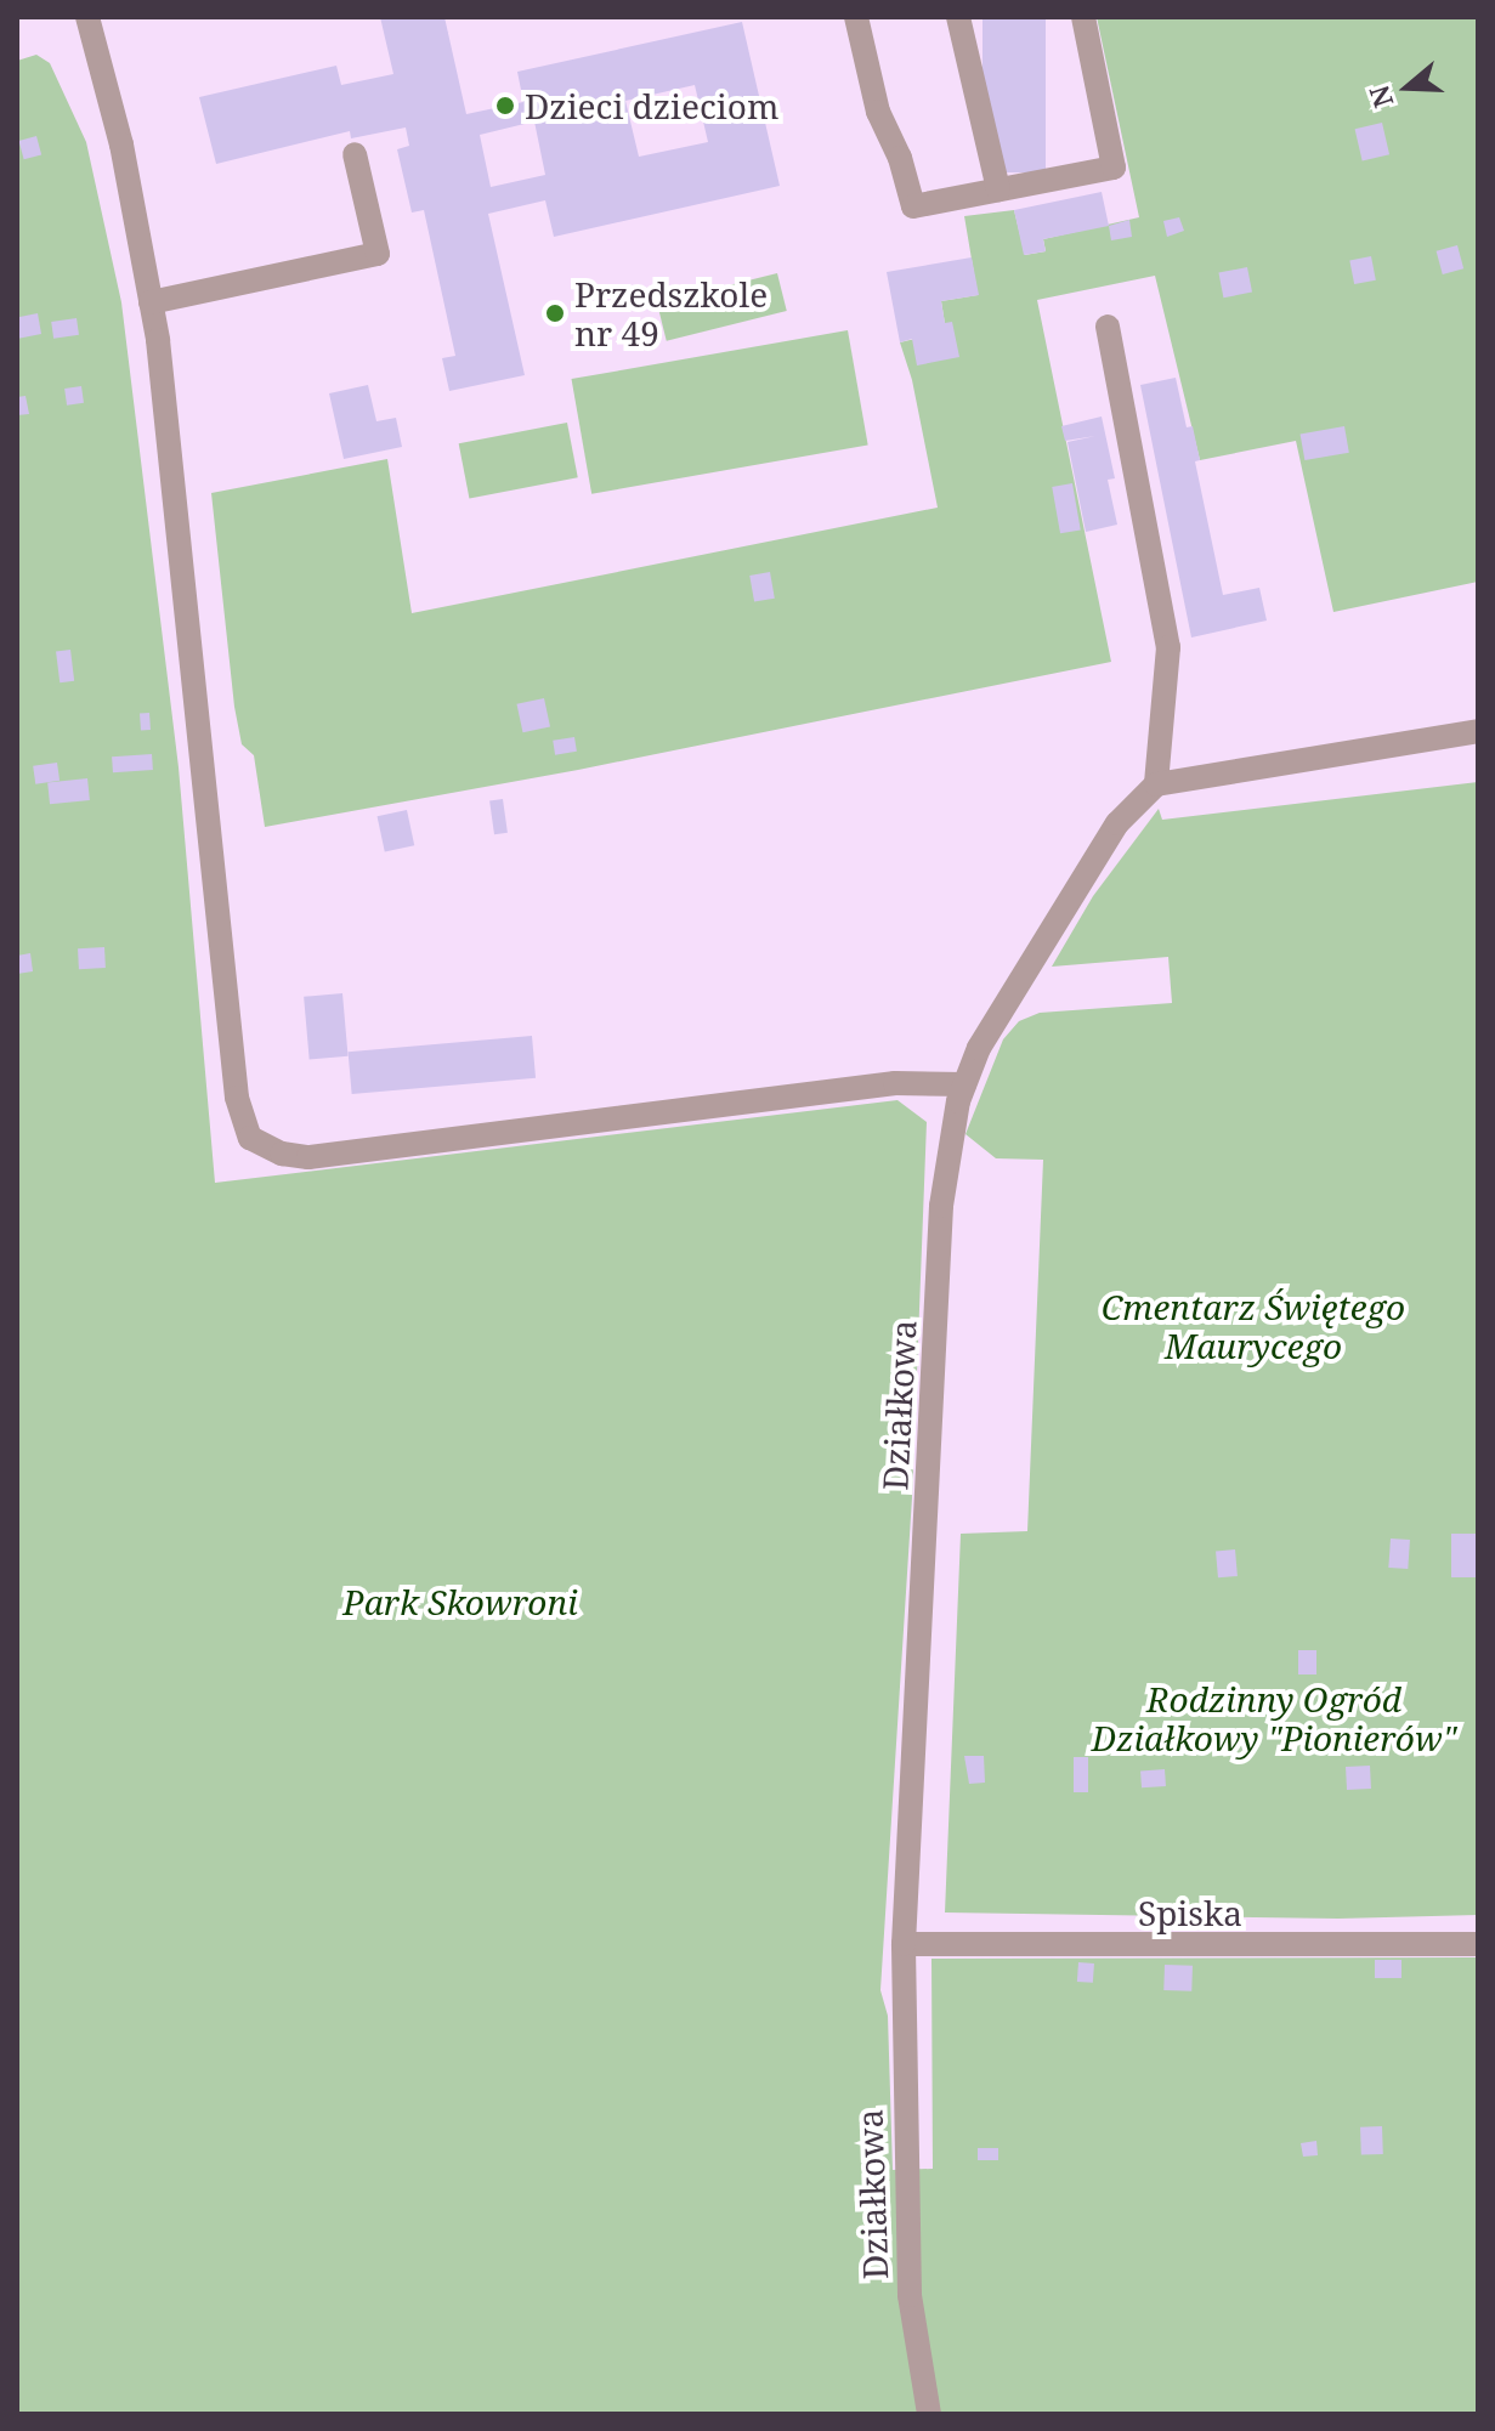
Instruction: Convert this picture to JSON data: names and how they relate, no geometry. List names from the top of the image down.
{
  "streets": {
    "street": ["Działkowa", "Spiska"]
  },
  "crossings": [
    ["Działkowa", "Spiska"]
  ],
  "parks": ["Cmentarz Świętego Maurycego", "Park Skowroni", "Rodzinny Ogród Działkowy \"Pionierów\""],
  "places": ["Dzieci dzieciom", "Przedszkole nr 49"],
  "north": "left"
}
